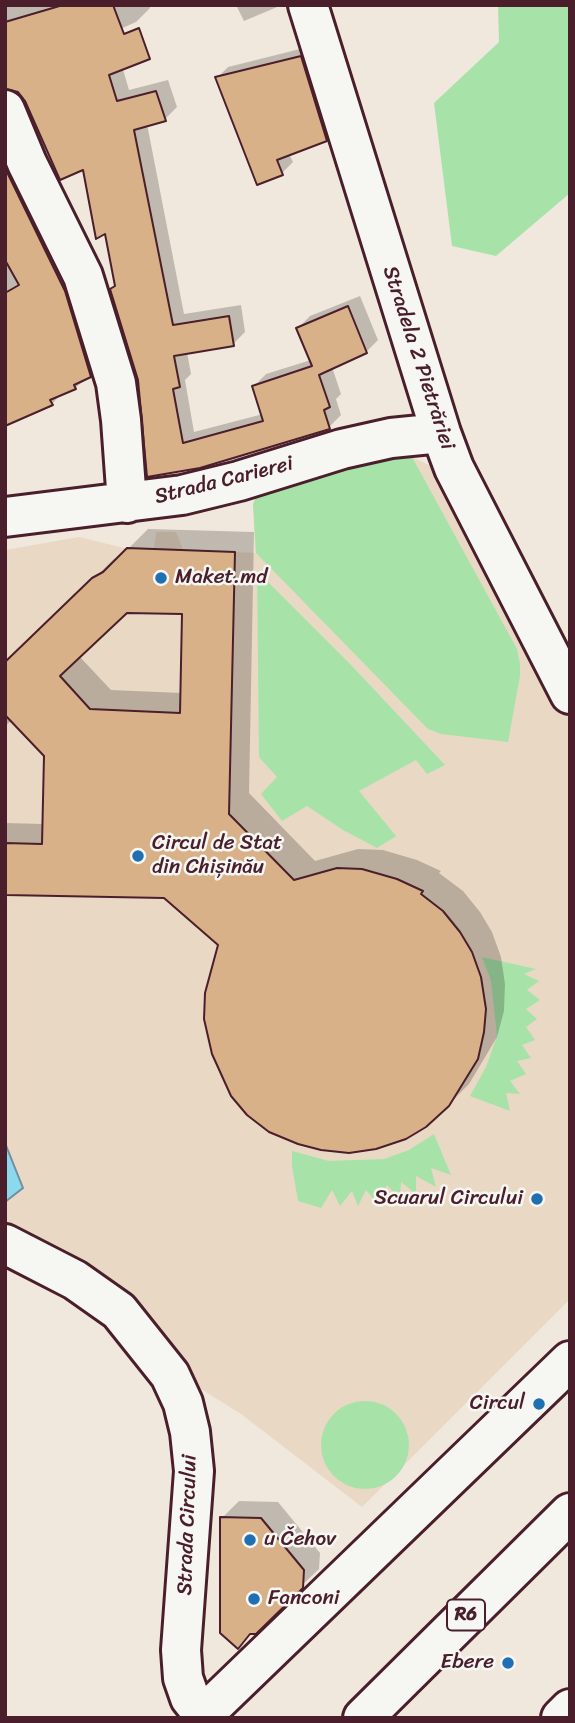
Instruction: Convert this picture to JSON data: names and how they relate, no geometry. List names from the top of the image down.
{
  "streets": {
    "street": [
      "Stradela 2 Pietrăriei",
      "Strada Carierei",
      "Strada Circului",
      "R6"
    ]
  },
  "crossings": [
    ["Stradela 2 Pietrăriei", "Strada Carierei"]
  ],
  "places": [
    "Maket.md",
    "Circul de Stat din Chișinău",
    "Scuarul Circului",
    "Circul",
    "u Čehov",
    "Fanconi",
    "Ebere"
  ]
}
